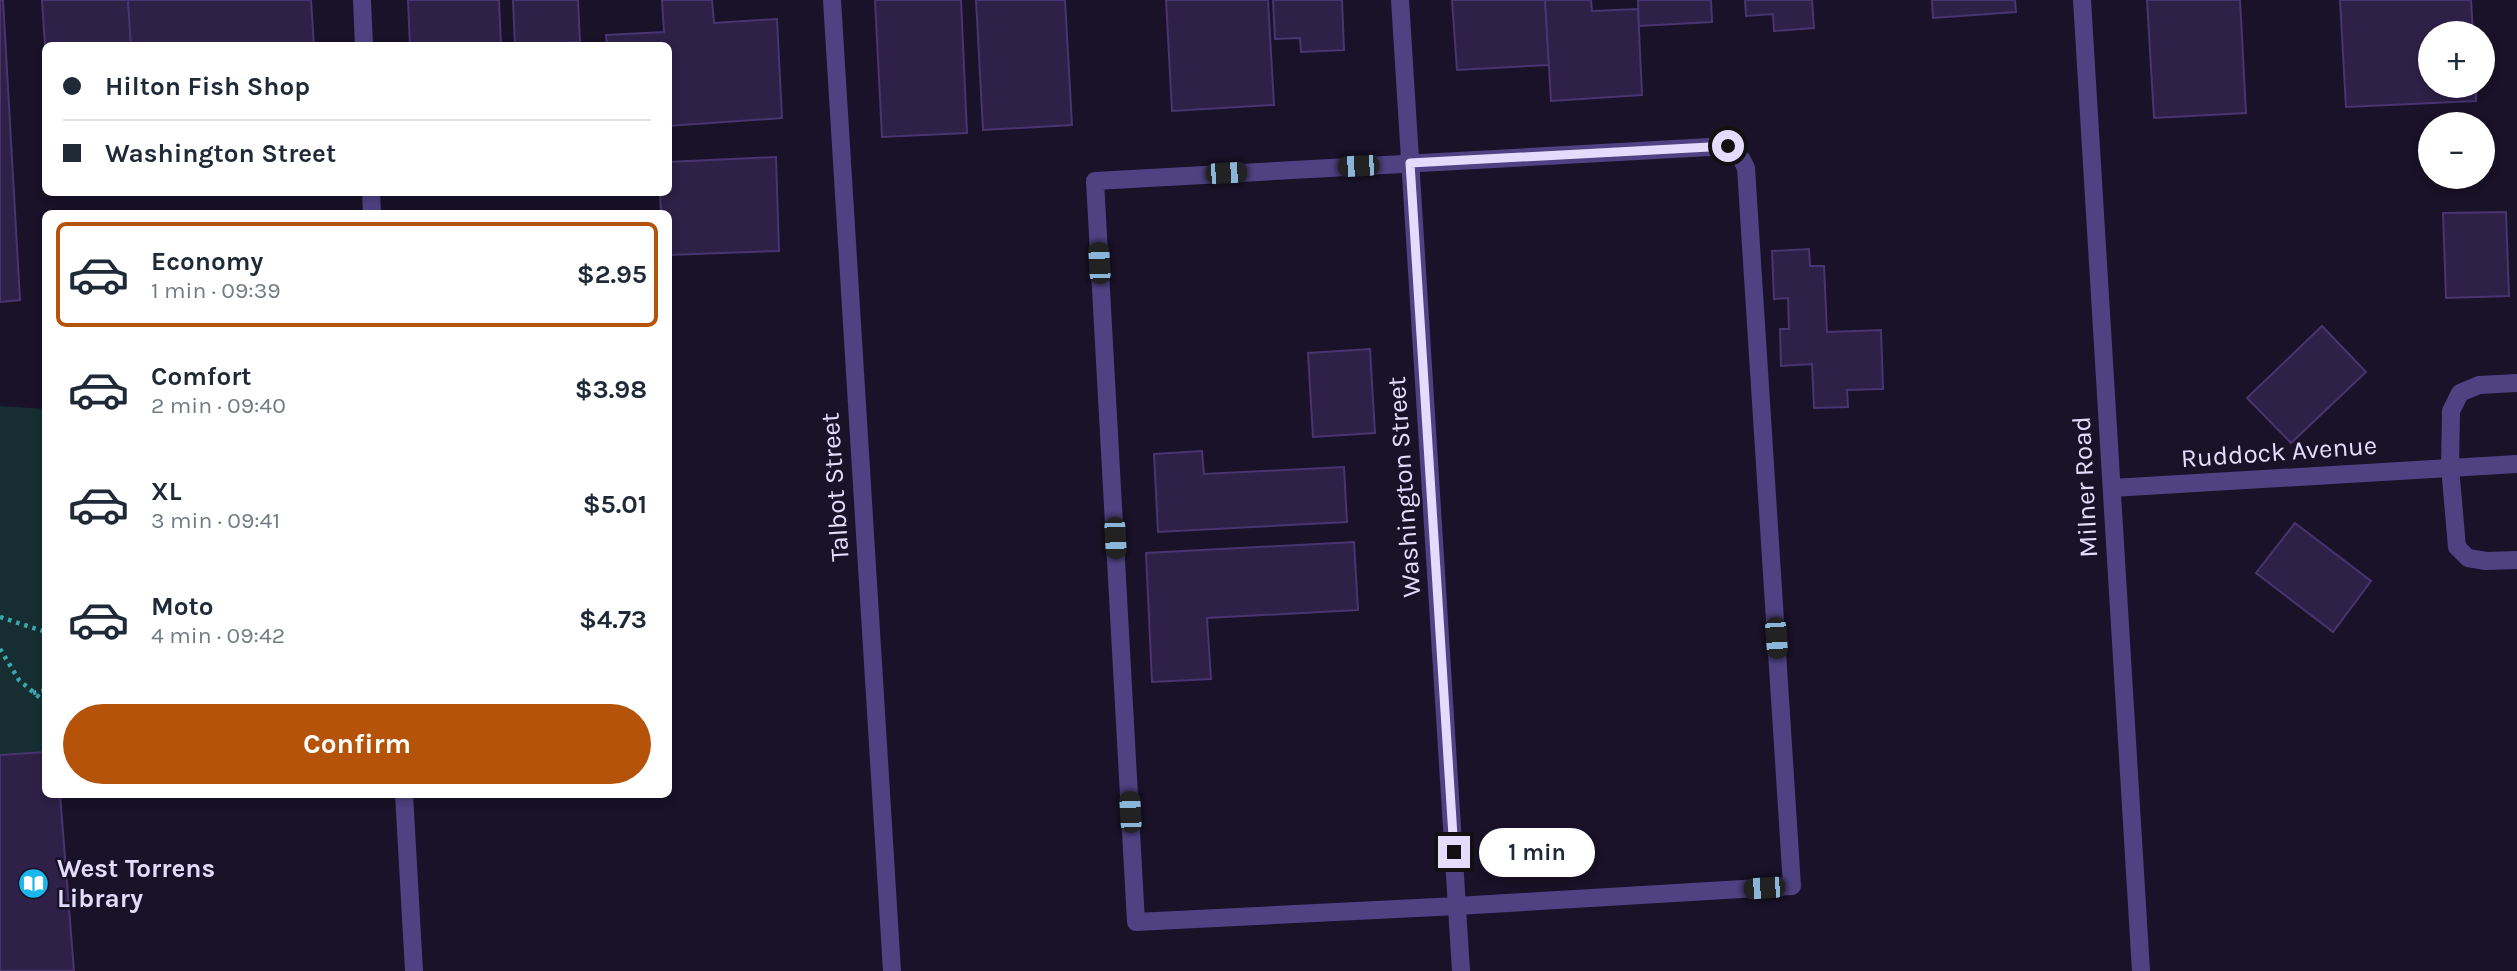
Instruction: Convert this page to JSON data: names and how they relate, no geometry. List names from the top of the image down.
{
  "streets": {
    "street": [
      "Ruddock Avenue",
      "Talbot Street",
      "Washington Street",
      "Milner Road"
    ]
  },
  "crossings": [
    ["Ruddock Avenue", "Milner Road"]
  ],
  "places": {
    "library": ["West Torrens Library"]
  },
  "page": {
    "map_buttons": ["+", "−"],
    "banner": ["Hilton Fish Shop", "Washington Street"],
    "list": [
      {
        "name": "Economy",
        "note": "1 min · 09:39",
        "value": "$2.95"
      },
      {
        "name": "Comfort",
        "note": "2 min · 09:40",
        "value": "$3.98"
      },
      {
        "name": "XL",
        "note": "3 min · 09:41",
        "value": "$5.01"
      },
      {
        "name": "Moto",
        "note": "4 min · 09:42",
        "value": "$4.73"
      }
    ],
    "buttons": "Confirm",
    "bubble": "1 min"
  }
}
